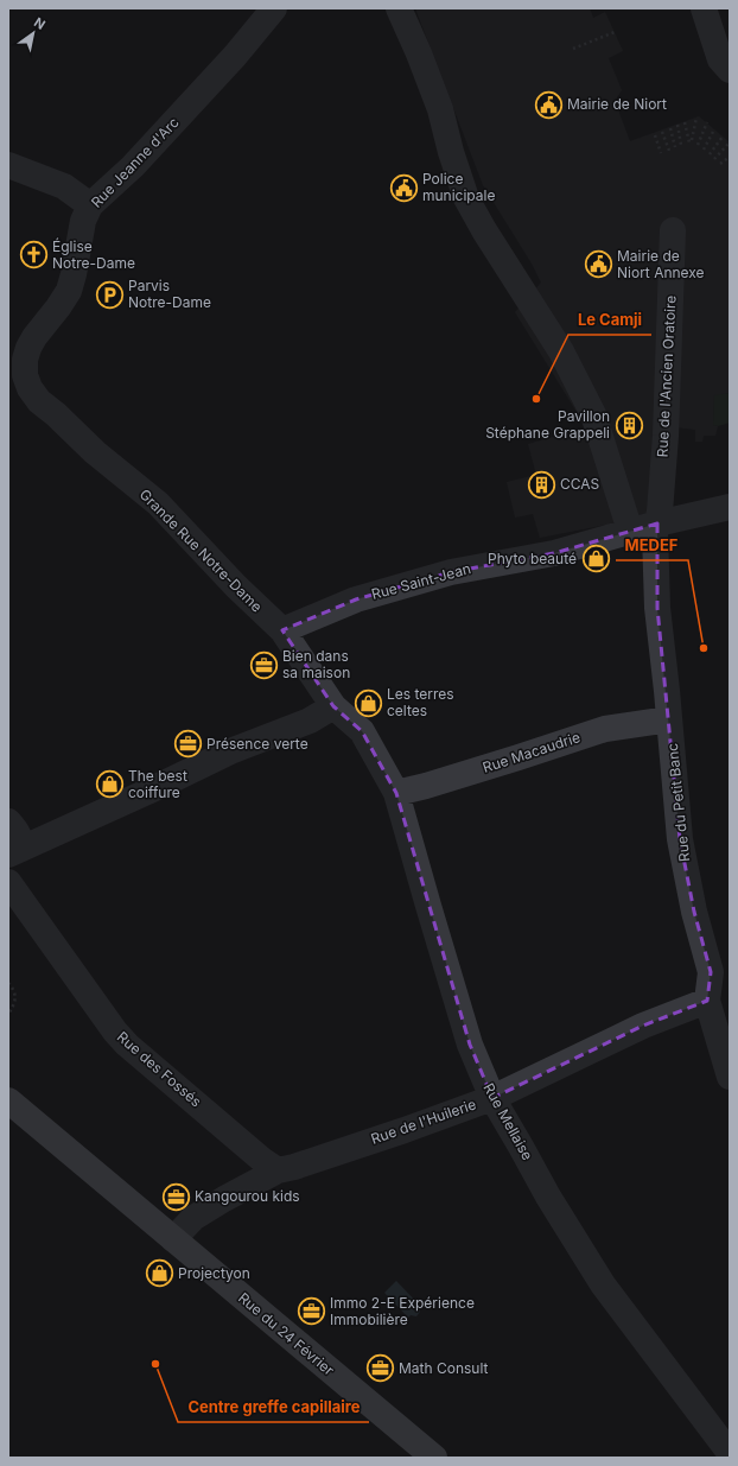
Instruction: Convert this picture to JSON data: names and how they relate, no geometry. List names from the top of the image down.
{
  "streets": {
    "main road": ["Rue du 24 Février"],
    "street": [
      "Rue Jeanne d'Arc",
      "Rue de l'Ancien Oratoire",
      "Grande Rue Notre-Dame",
      "Rue Saint-Jean",
      "Rue Macaudrie",
      "Rue du Petit Banc",
      "Rue des Fossés",
      "Rue de l'Huilerie",
      "Rue Mellaise"
    ]
  },
  "crossings": [
    ["Rue Jeanne d'Arc", "Grande Rue Notre-Dame"],
    ["Rue de l'Ancien Oratoire", "Rue Saint-Jean"],
    ["Rue de l'Ancien Oratoire", "Rue du Petit Banc"],
    ["Grande Rue Notre-Dame", "Rue Saint-Jean"],
    ["Grande Rue Notre-Dame", "Rue Mellaise"],
    ["Rue Saint-Jean", "Rue du Petit Banc"],
    ["Rue Macaudrie", "Rue du Petit Banc"],
    ["Rue Macaudrie", "Rue Mellaise"],
    ["Rue du Petit Banc", "Rue de l'Huilerie"],
    ["Rue des Fossés", "Rue de l'Huilerie"],
    ["Rue de l'Huilerie", "Rue Mellaise"],
    ["Rue de l'Huilerie", "Rue du 24 Février"]
  ],
  "places": {
    "public building": ["Mairie de Niort", "Police municipale", "Mairie de Niort Annexe"],
    "church": ["Église Notre-Dame"],
    "parking": ["Parvis Notre-Dame"],
    "other": ["Le Camji", "MEDEF", "Centre greffe capillaire"],
    "building": ["Pavillon Stéphane Grappeli", "CCAS"],
    "shop": [
      "Phyto beauté",
      "Les terres celtes",
      "The best coiffure",
      "Projectyon"
    ],
    "office": [
      "Bien dans sa maison",
      "Présence verte",
      "Kangourou kids",
      "Immo 2-E Expérience Immobilière",
      "Math Consult"
    ]
  },
  "north": "top right"
}
